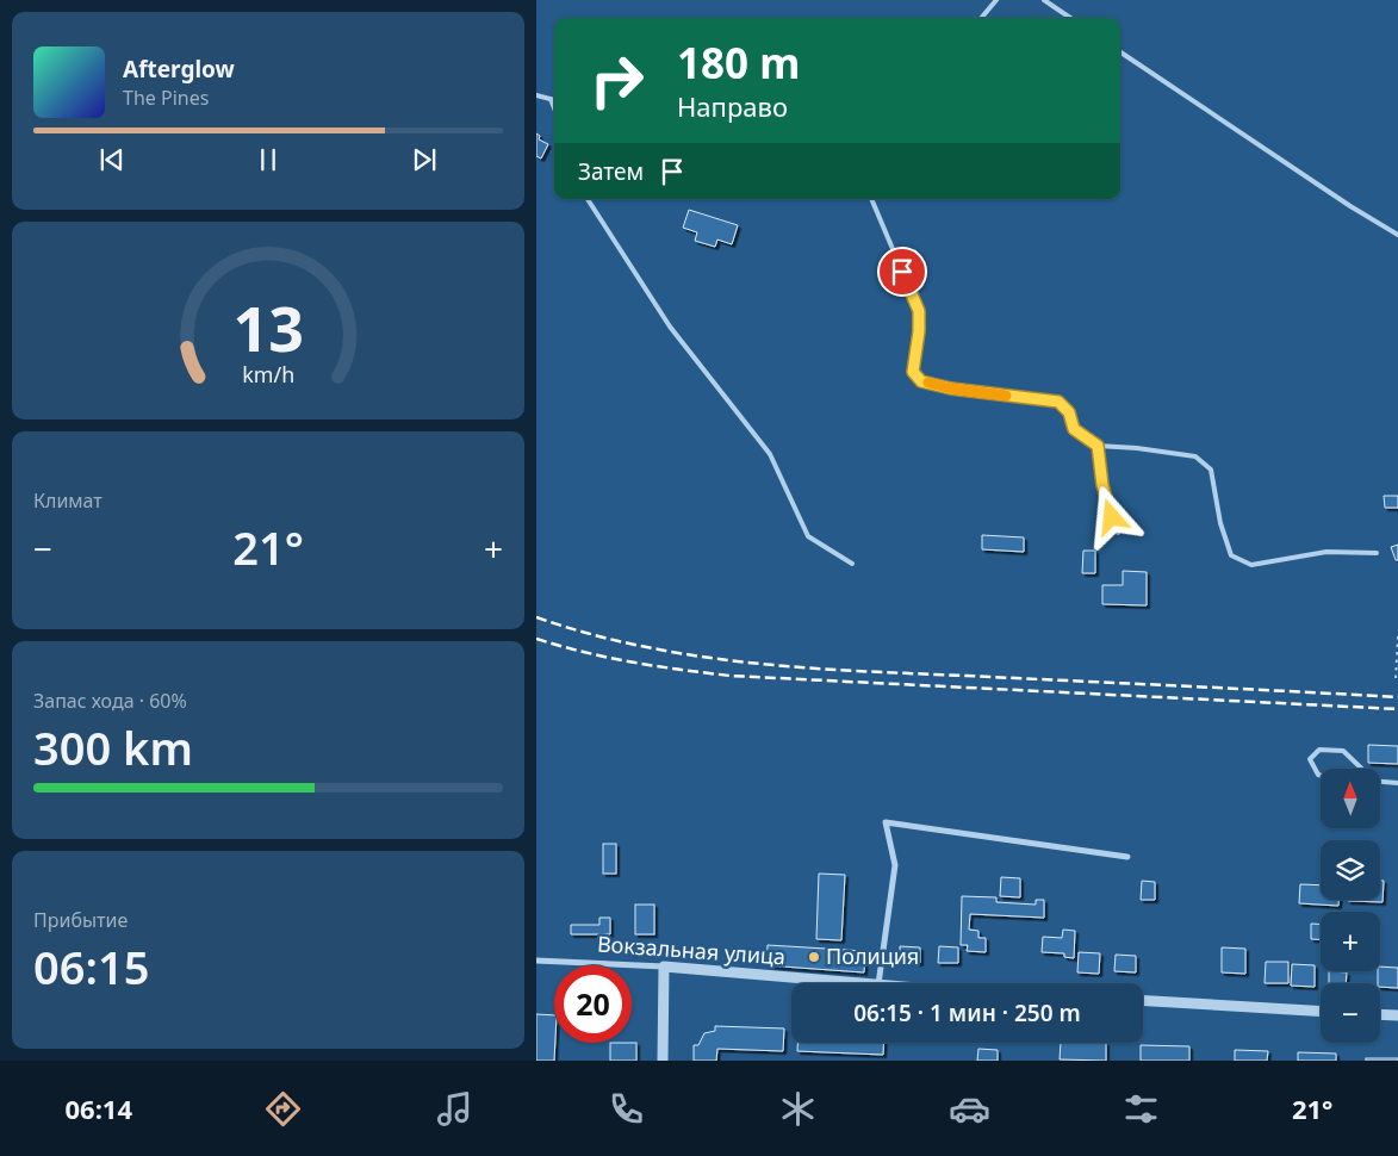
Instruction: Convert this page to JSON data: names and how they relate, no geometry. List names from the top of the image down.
{
  "streets": {
    "street": ["Вокзальная улица"]
  },
  "places": ["Полиция"],
  "north": "top",
  "page": {
    "turn": ["180 m", "Направо"],
    "song": ["Afterglow", "The Pines"],
    "then": "Затем",
    "tile": [
      "Климат",
      ["Запас хода · 60%", "300 km"],
      ["Прибытие", "06:15"]
    ],
    "heat": ["−", "21°", "+"],
    "map_buttons": ["+", "−"],
    "limit": "20",
    "trip": "06:15 · 1 мин · 250 m",
    "tabs": ["06:14", "21°"],
    "gauge": ["13", "km/h"]
  }
}
